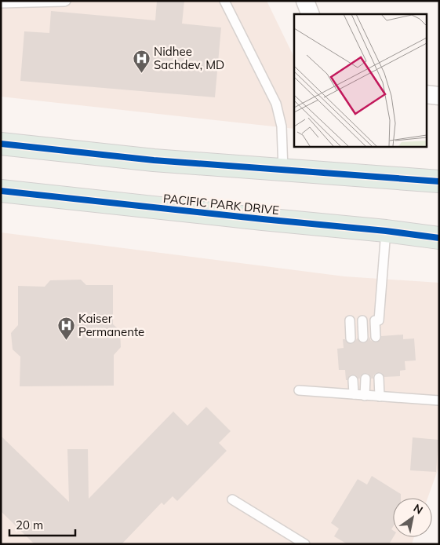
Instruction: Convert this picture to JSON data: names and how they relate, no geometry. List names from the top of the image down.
{
  "streets": {
    "main road": ["PACIFIC PARK DRIVE"]
  },
  "places": {
    "hospital": ["Nidhee Sachdev, MD", "Kaiser Permanente"]
  },
  "scale_bar": "20 m",
  "north": "top right"
}
